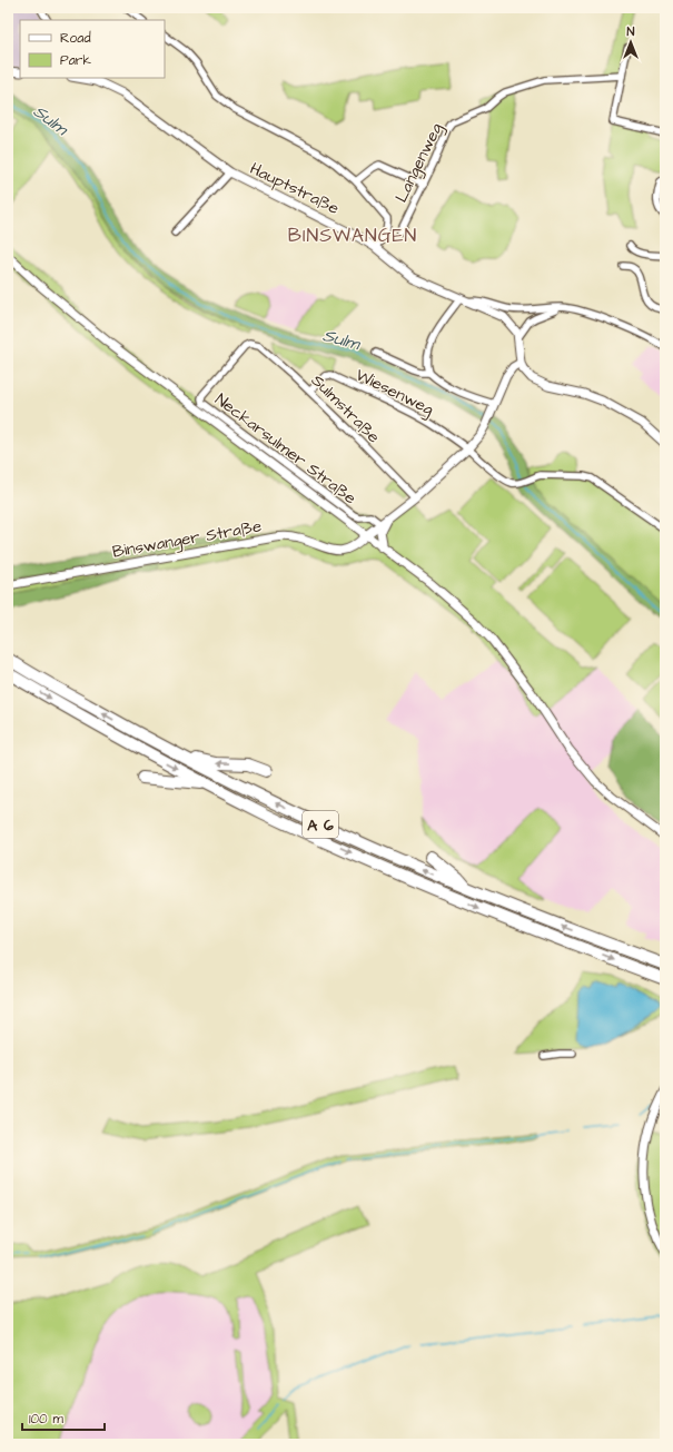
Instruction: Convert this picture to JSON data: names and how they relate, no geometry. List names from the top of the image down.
{
  "streets": {
    "highway": ["A 6"],
    "main road": ["Hauptstraße", "Binswanger Straße"],
    "street": [
      "Langenweg",
      "Wiesenweg",
      "Sulmstraße",
      "Neckarsulmer Straße"
    ]
  },
  "crossings": [
    ["Wiesenweg", "Sulmstraße"],
    ["Sulmstraße", "Neckarsulmer Straße"]
  ],
  "districts": ["BINSWANGEN"],
  "water": ["Sulm"],
  "legend": ["Road", "Park"],
  "scale_bar": "100 m",
  "north": "top"
}
